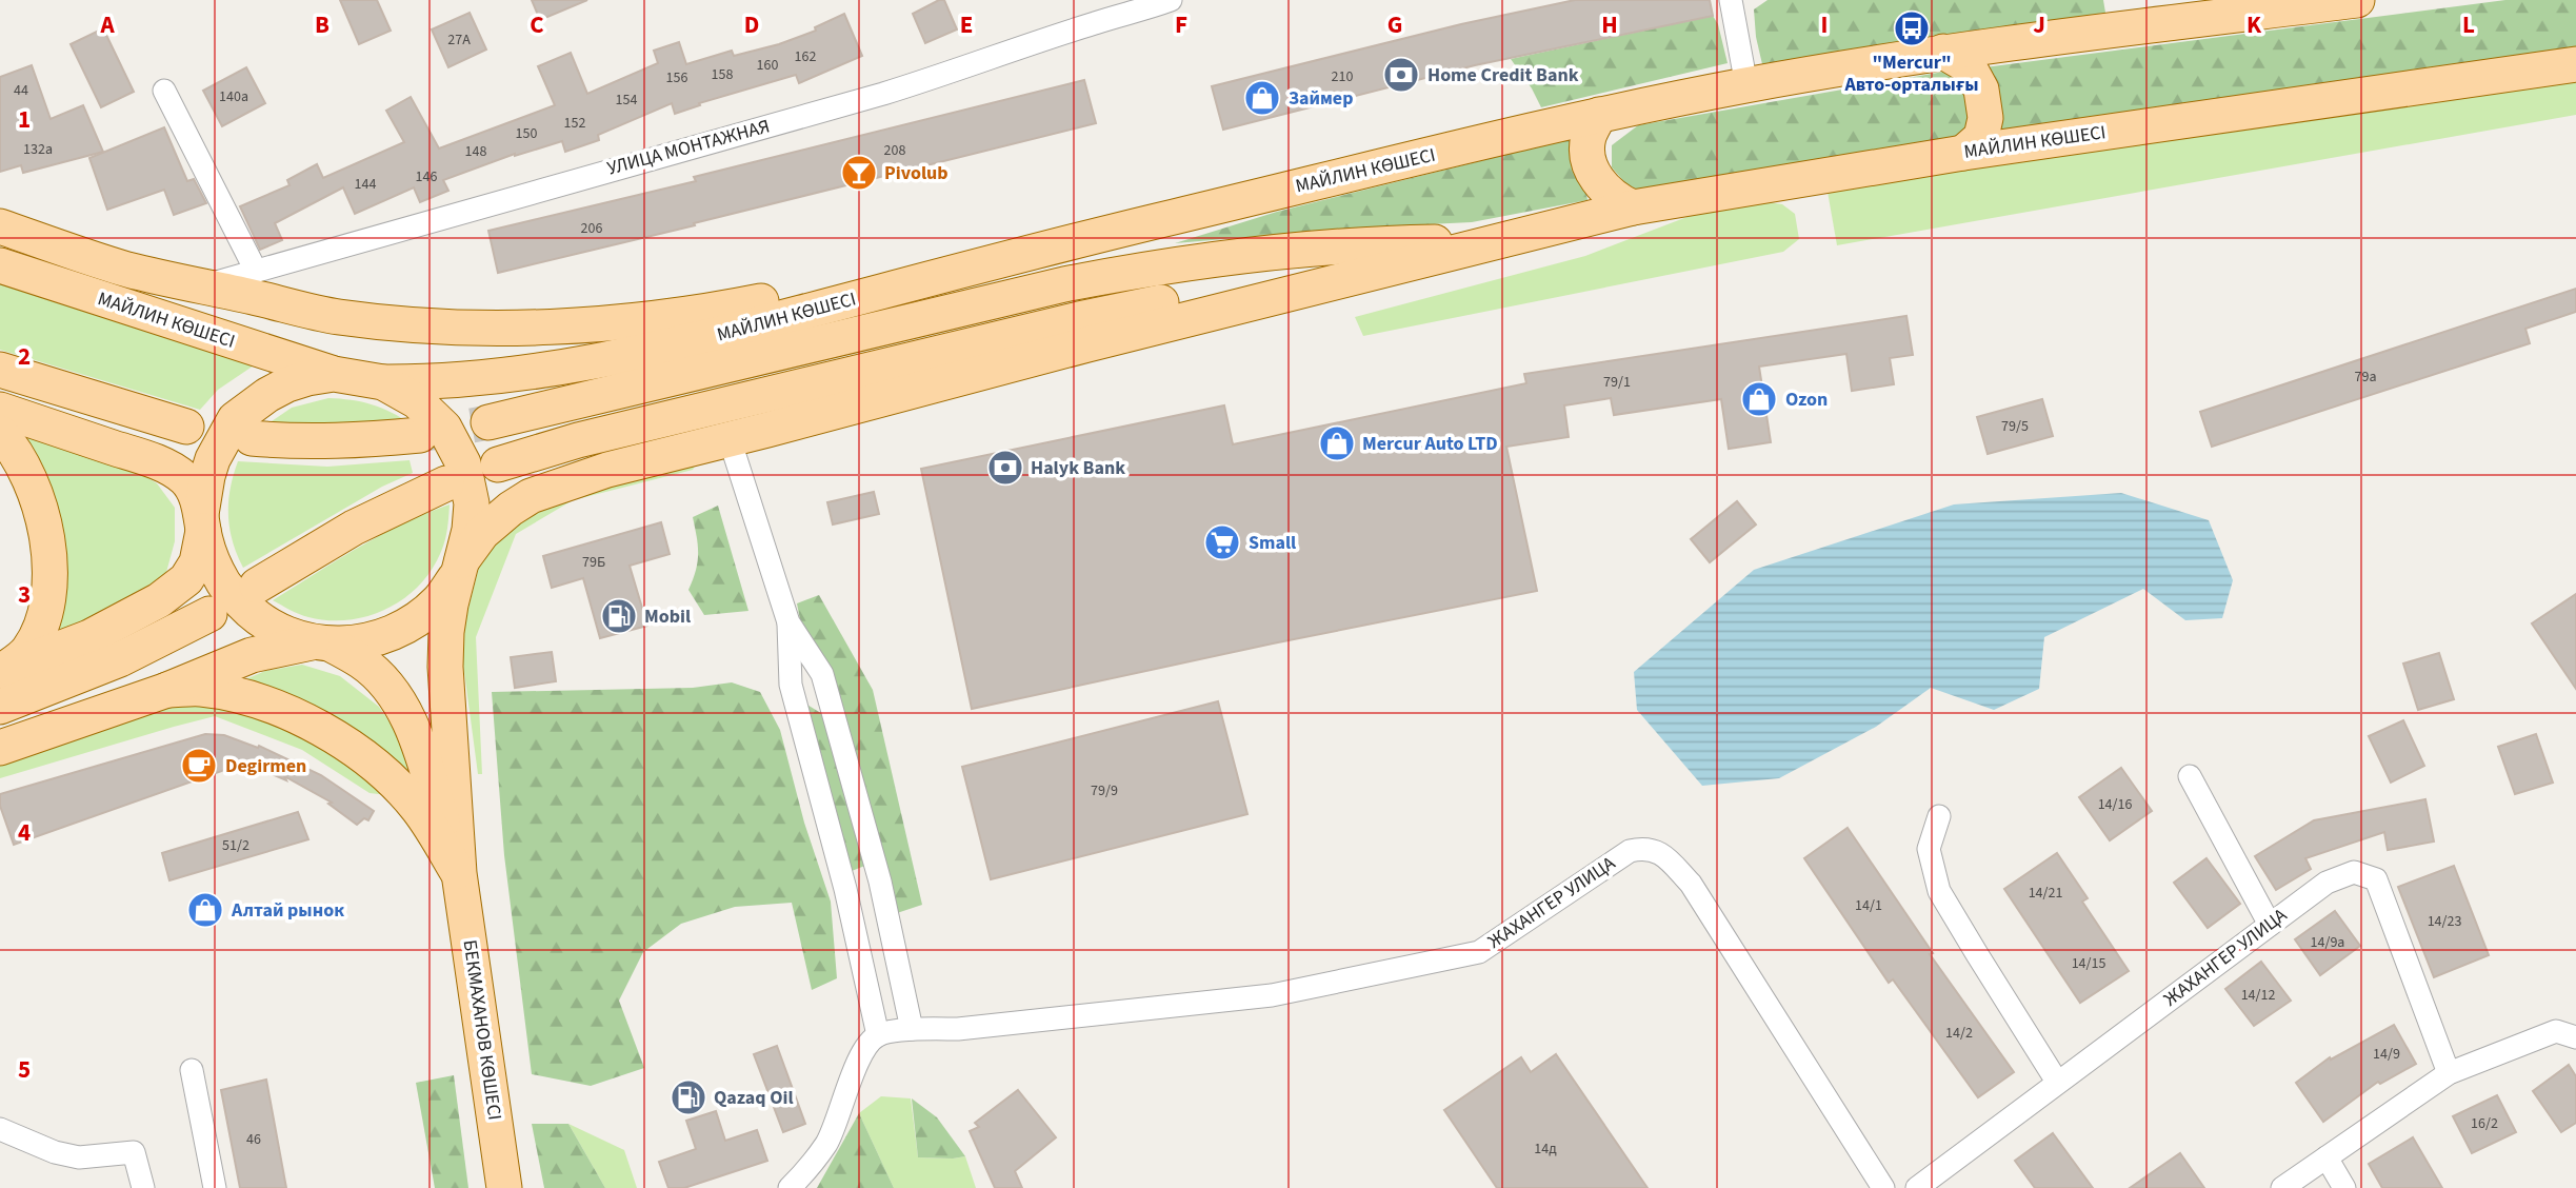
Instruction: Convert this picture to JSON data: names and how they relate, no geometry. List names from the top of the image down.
{
  "streets": {
    "main road": ["МАЙЛИН КӨШЕСІ", "БЕКМАХАНОВ КӨШЕСІ"],
    "street": ["УЛИЦА МОНТАЖНАЯ", "ЖАХАНГЕР УЛИЦА"]
  },
  "crossings": [
    ["МАЙЛИН КӨШЕСІ", "БЕКМАХАНОВ КӨШЕСІ"]
  ],
  "places": {
    "bus stop": ["\"Mercur\" Авто-орталығы"],
    "bank": ["Home Credit Bank", "Halyk Bank"],
    "shop": [
      "Займер",
      "Ozon",
      "Mercur Auto LTD",
      "Алтай рынок"
    ],
    "bar": ["Pivolub"],
    "supermarket": ["Small"],
    "fuel station": ["Mobil", "Qazaq Oil"],
    "cafe": ["Degirmen"]
  },
  "house_numbers": [
    "27А",
    "162",
    "160",
    "158",
    "210",
    "156",
    "44",
    "140а",
    "154",
    "152",
    "150",
    "132а",
    "208",
    "148",
    "146",
    "144",
    "206",
    "79а",
    "79/1",
    "79/5",
    "79Б",
    "79/9",
    "14/16",
    "51/2",
    "14/21",
    "14/1",
    "14/23",
    "14/9а",
    "14/15",
    "14/12",
    "14/2",
    "14/9",
    "16/2",
    "46",
    "14д"
  ],
  "grid": {
    "columns": [
      "A",
      "B",
      "C",
      "D",
      "E",
      "F",
      "G",
      "H",
      "I",
      "J",
      "K",
      "L"
    ],
    "rows": [
      "1",
      "2",
      "3",
      "4",
      "5"
    ]
  }
}
